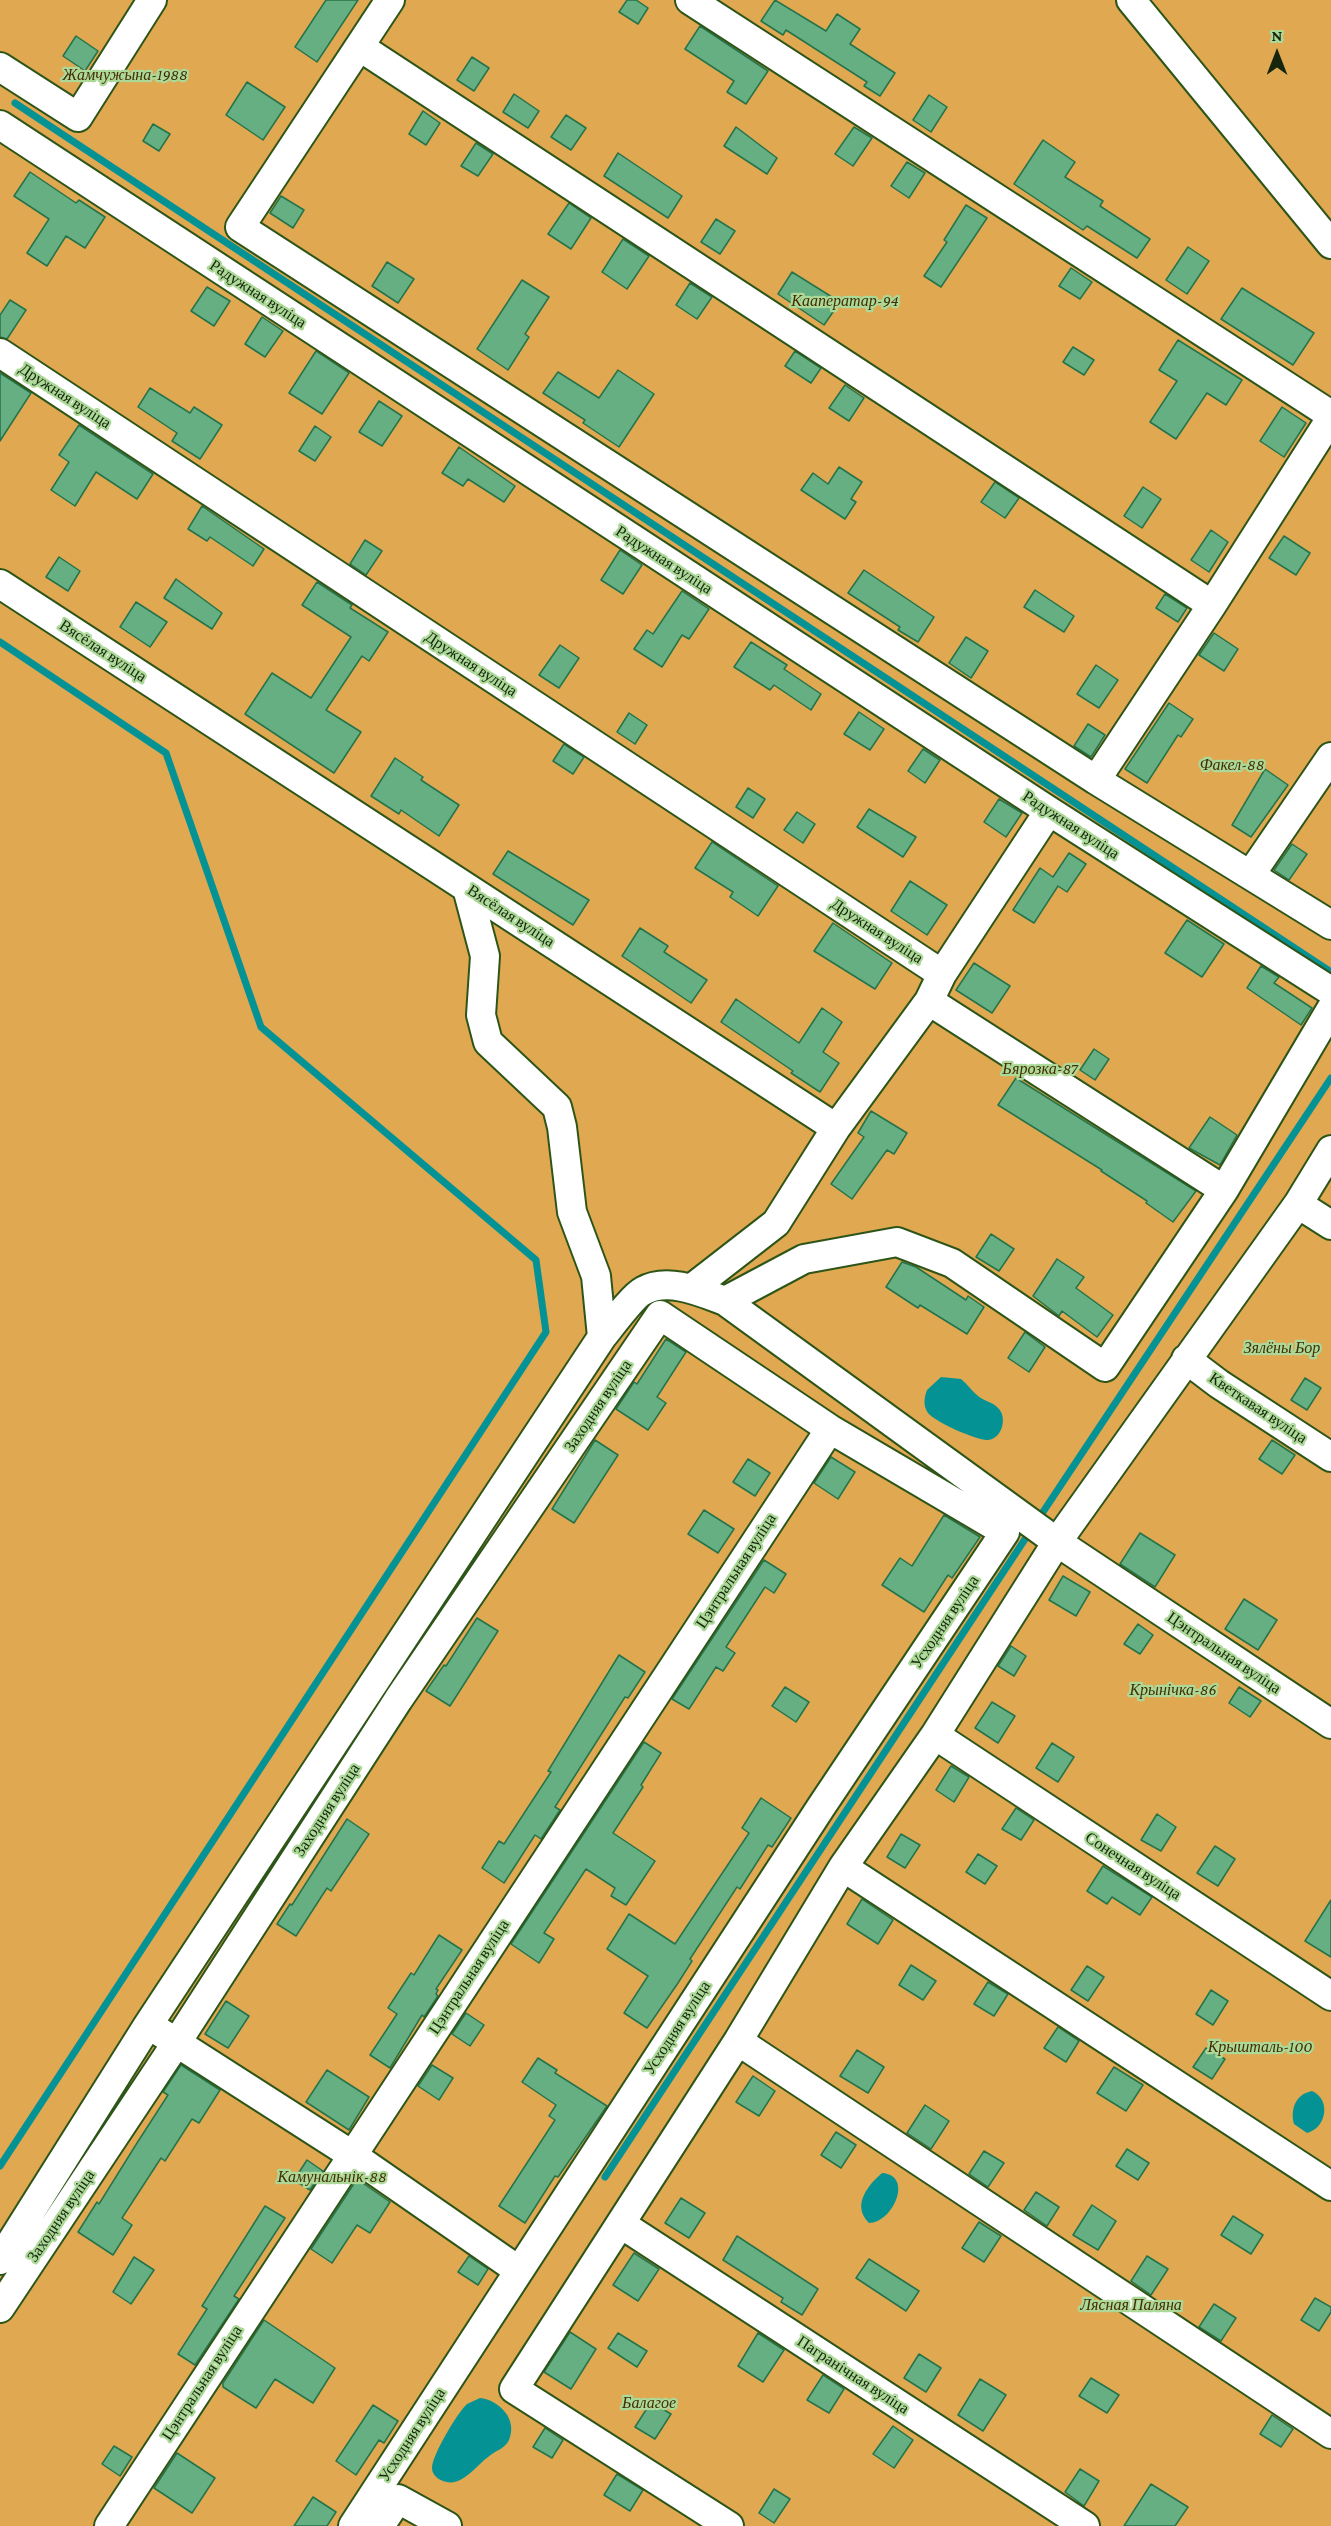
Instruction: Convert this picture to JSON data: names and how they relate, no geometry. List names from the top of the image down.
{
  "streets": {
    "street": [
      "Радужная вуліца",
      "Дружная вуліца",
      "Вясёлая вуліца",
      "Заходняя вуліца",
      "Кветкавая вуліца",
      "Цэнтральная вуліца",
      "Усходняя вуліца",
      "Сонечная вуліца",
      "Пагранічная вуліца"
    ]
  },
  "crossings": [
    ["Заходняя вуліца", "Цэнтральная вуліца"],
    ["Цэнтральная вуліца", "Усходняя вуліца"]
  ],
  "parks": [
    "Жамчужына-1988",
    "Кааператар-94",
    "Факел-88",
    "Бярозка-87",
    "Зялёны Бор",
    "Крынічка-86",
    "Крышталь-100",
    "Камунальнік-88",
    "Лясная Паляна",
    "Балагое"
  ],
  "north": "top"
}
